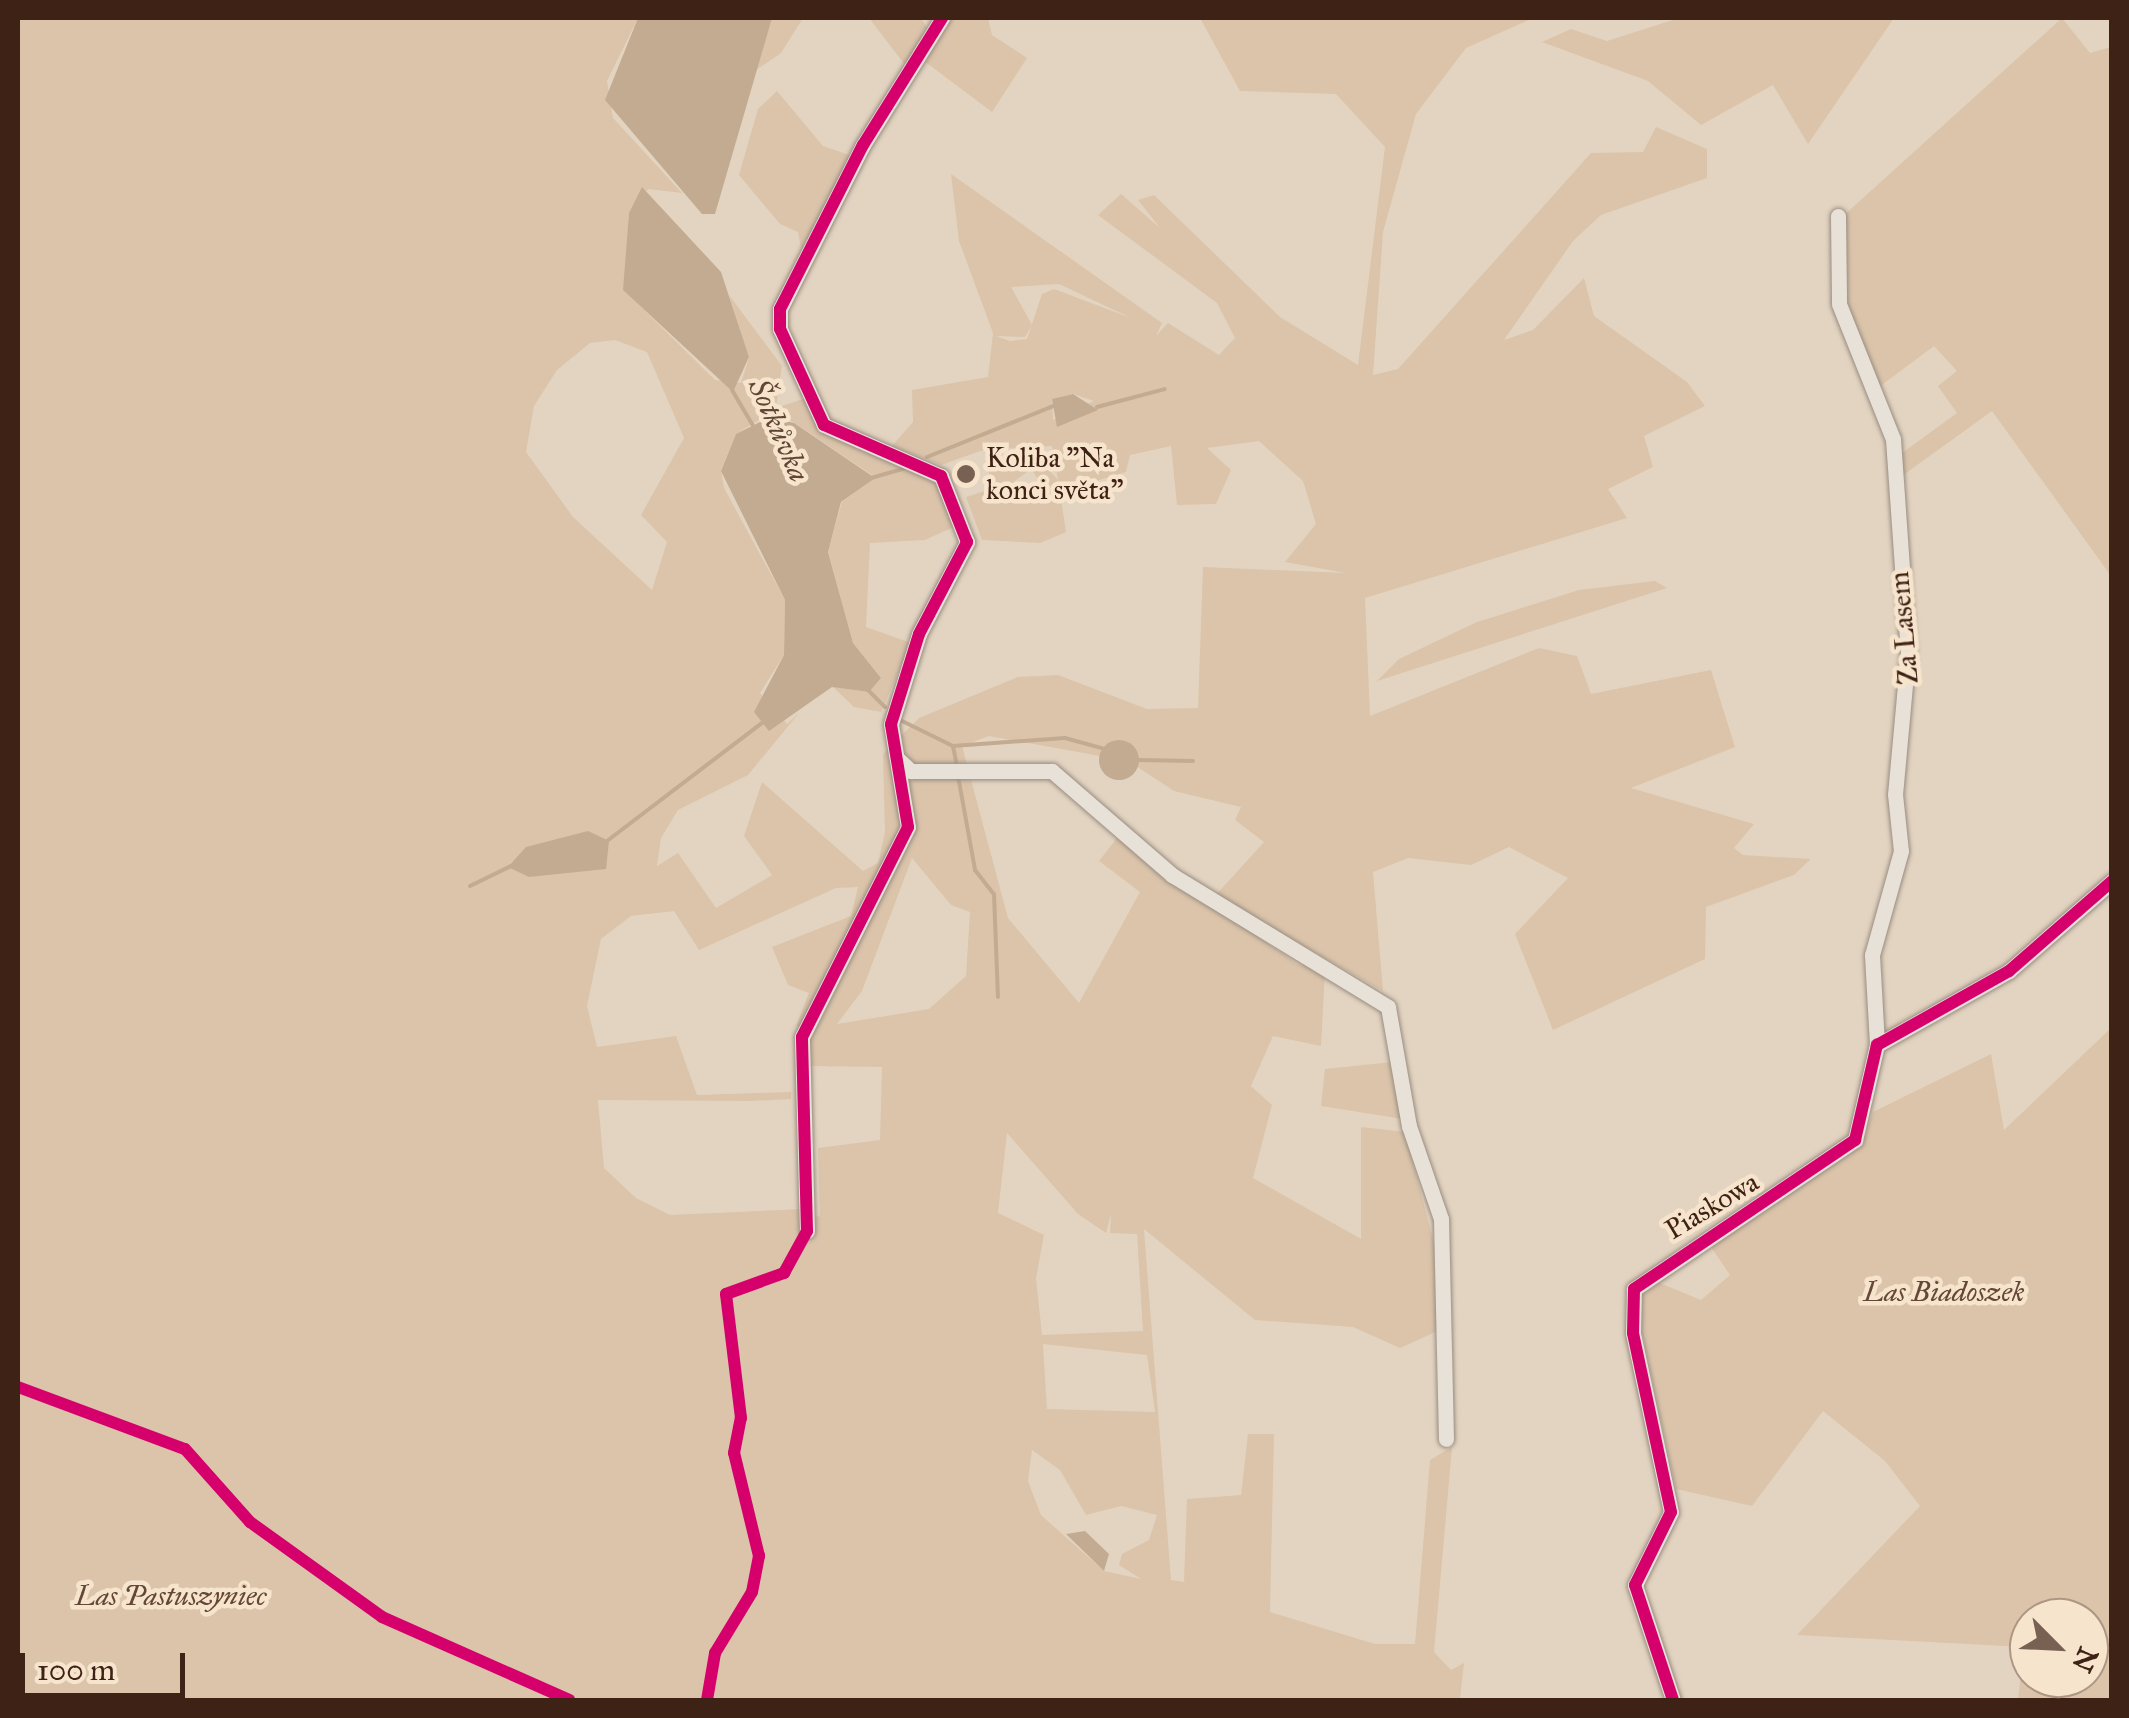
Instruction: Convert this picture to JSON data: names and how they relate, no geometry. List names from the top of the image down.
{
  "streets": {
    "street": ["Za Lasem", "Piaskowa"]
  },
  "crossings": [
    ["Za Lasem", "Piaskowa"]
  ],
  "water": ["Šotkůvka"],
  "parks": ["Las Biadoszek", "Las Pastuszyniec"],
  "places": ["Koliba \"Na konci světa\""],
  "scale_bar": "100 m",
  "north": "bottom right"
}
